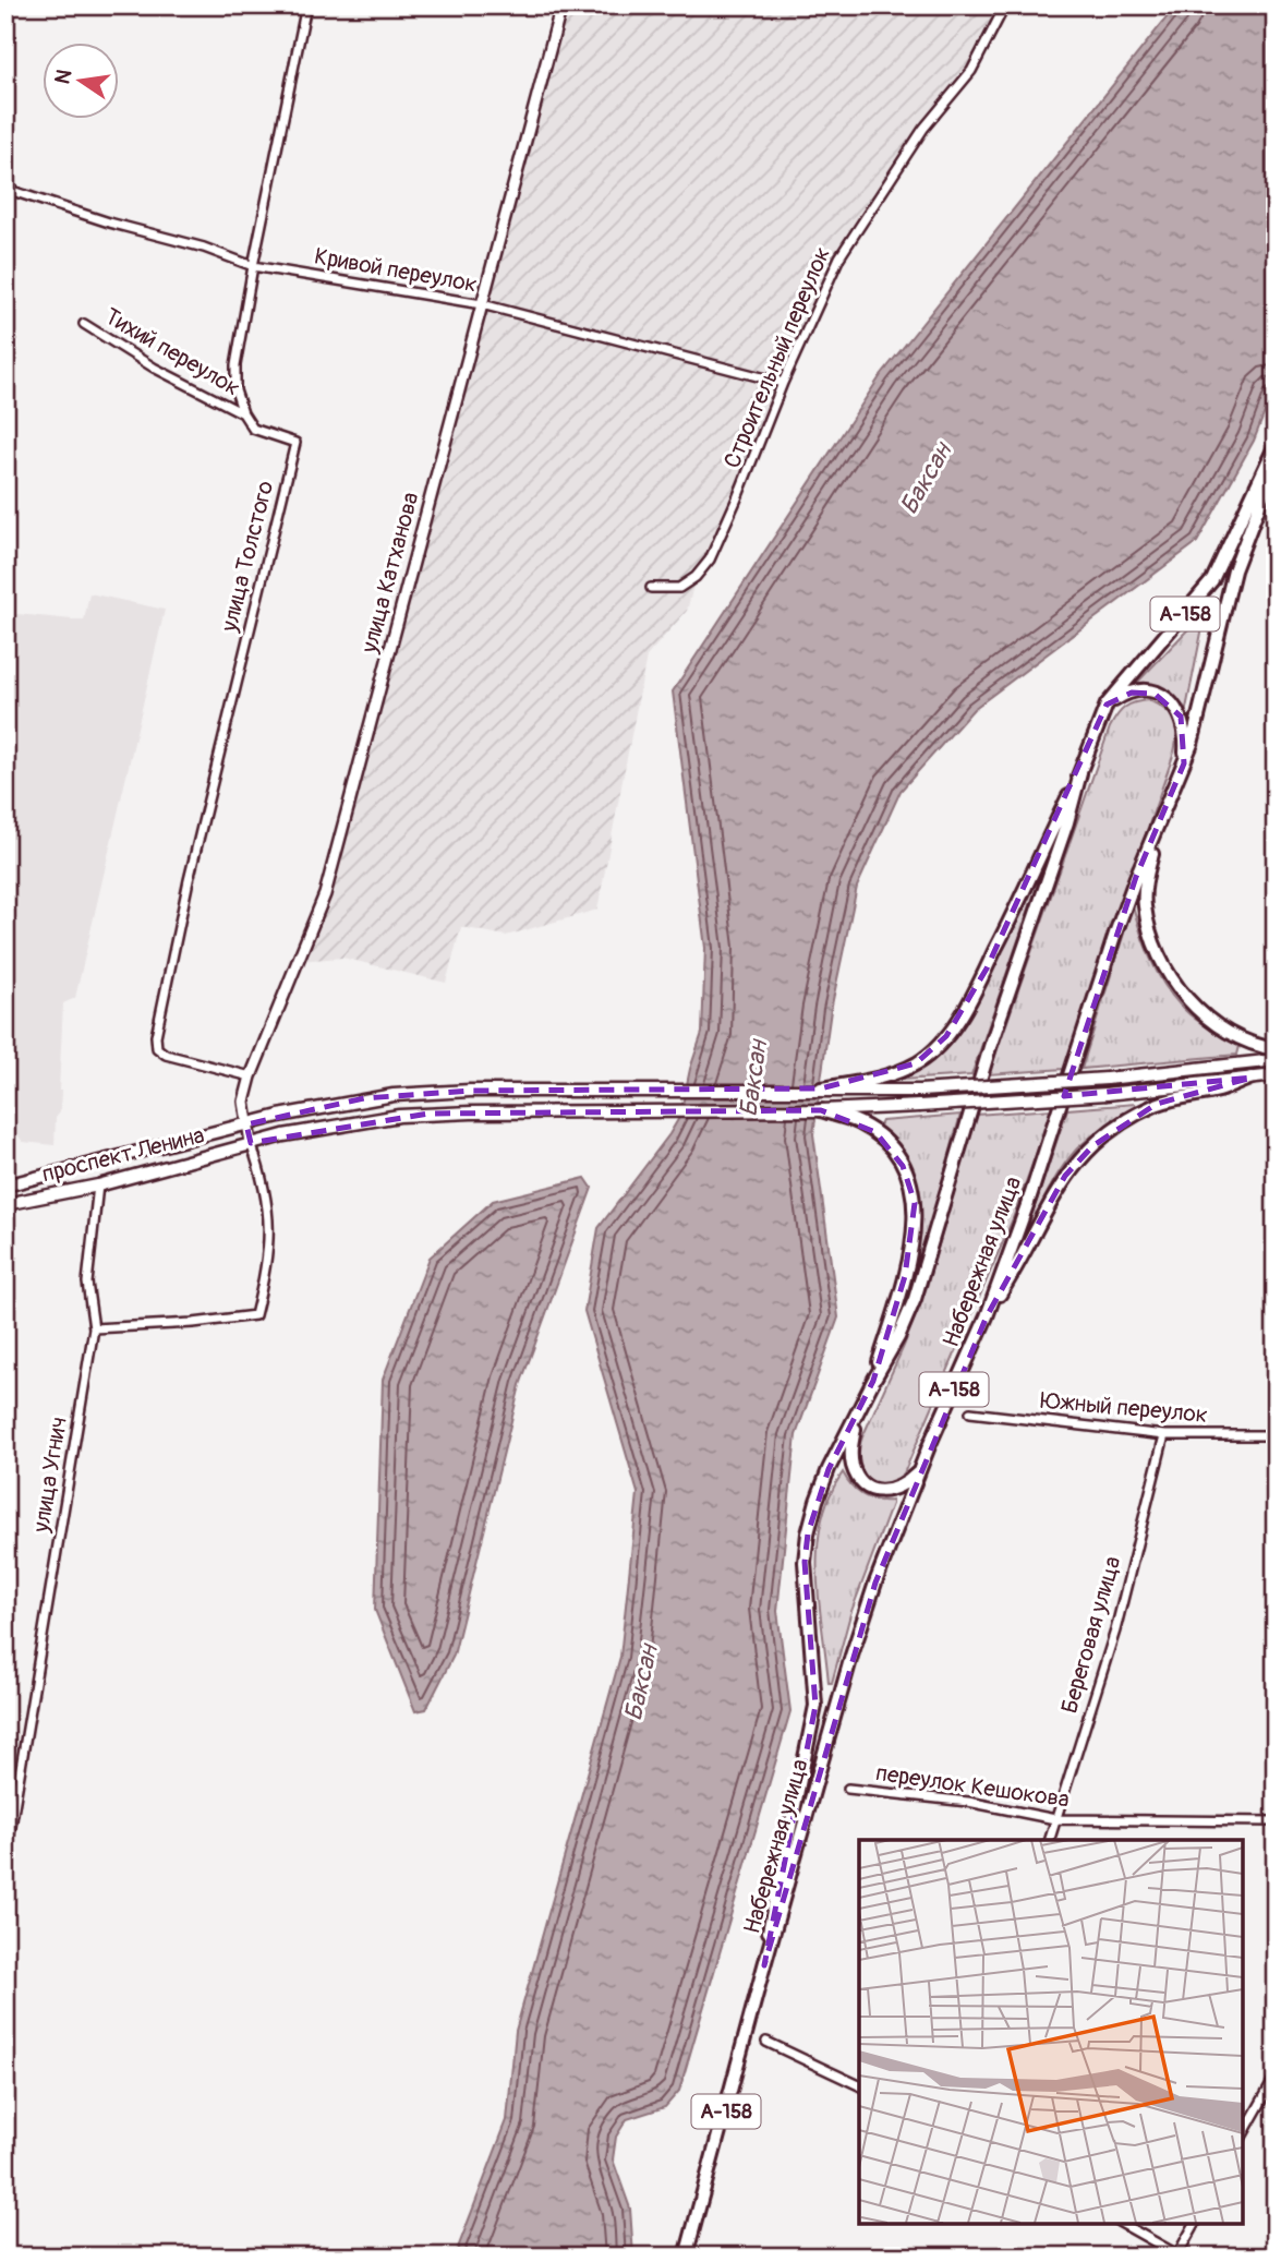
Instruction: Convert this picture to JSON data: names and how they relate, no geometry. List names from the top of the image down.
{
  "streets": {
    "main road": ["А-158", "проспект Ленина", "Набережная улица"],
    "street": [
      "Кривой переулок",
      "Тихий переулок",
      "Строительный переулок",
      "улица Толстого",
      "улица Катханова",
      "Южный переулок",
      "улица Угнич",
      "Береговая улица",
      "переулок Кешокова"
    ]
  },
  "crossings": [
    ["Кривой переулок", "Строительный переулок"],
    ["Кривой переулок", "улица Катханова"],
    ["Тихий переулок", "улица Толстого"],
    ["улица Толстого", "улица Катханова"],
    ["улица Катханова", "проспект Ленина"],
    ["А-158", "Набережная улица"],
    ["проспект Ленина", "улица Угнич"],
    ["Южный переулок", "Береговая улица"],
    ["Береговая улица", "переулок Кешокова"]
  ],
  "water": ["Баксан"],
  "north": "left"
}
